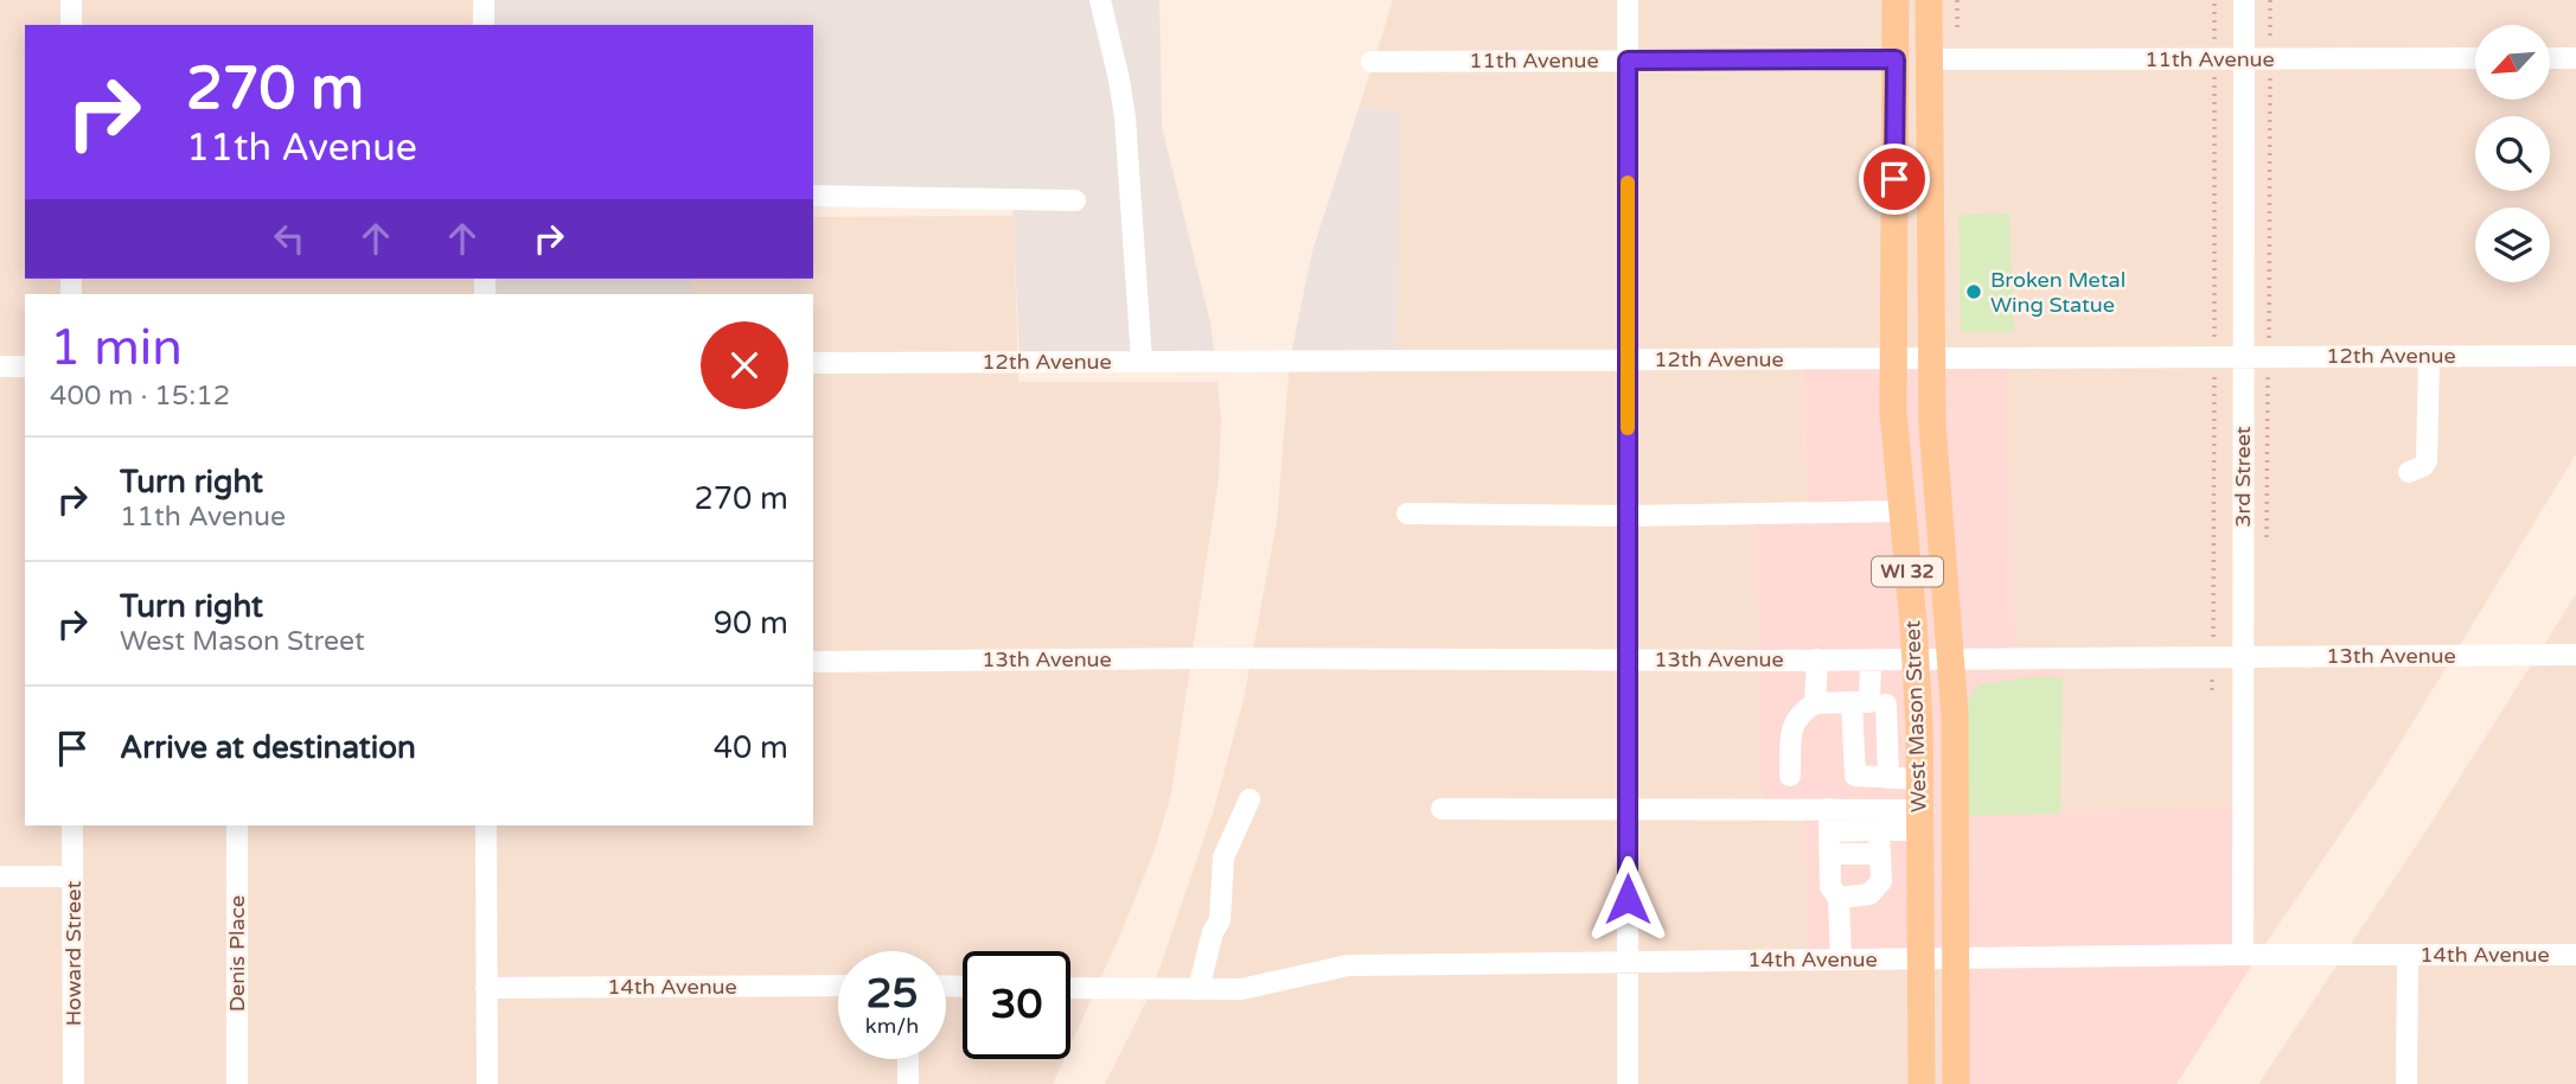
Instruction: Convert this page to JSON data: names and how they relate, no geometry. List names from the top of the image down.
{
  "streets": {
    "main road": ["WI 32", "West Mason Street"],
    "street": [
      "11th Avenue",
      "12th Avenue",
      "3rd Street",
      "13th Avenue",
      "Howard Street",
      "Denis Place",
      "14th Avenue"
    ]
  },
  "crossings": [
    ["11th Avenue", "3rd Street"],
    ["11th Avenue", "West Mason Street"],
    ["12th Avenue", "3rd Street"],
    ["12th Avenue", "West Mason Street"],
    ["3rd Street", "13th Avenue"],
    ["3rd Street", "14th Avenue"],
    ["13th Avenue", "West Mason Street"],
    ["West Mason Street", "14th Avenue"]
  ],
  "places": ["Broken Metal Wing Statue"],
  "north": "bottom left",
  "page": {
    "turn": ["270 m", "11th Avenue"],
    "heading": ["1 min", "400 m · 15:12"],
    "list": [
      {
        "name": "Turn right",
        "note": "11th Avenue",
        "value": "270 m"
      },
      {
        "name": "Turn right",
        "note": "West Mason Street",
        "value": "90 m"
      },
      {
        "name": "Arrive at destination",
        "value": "40 m"
      }
    ],
    "speed": "25 km/h",
    "limit": "30"
  }
}
